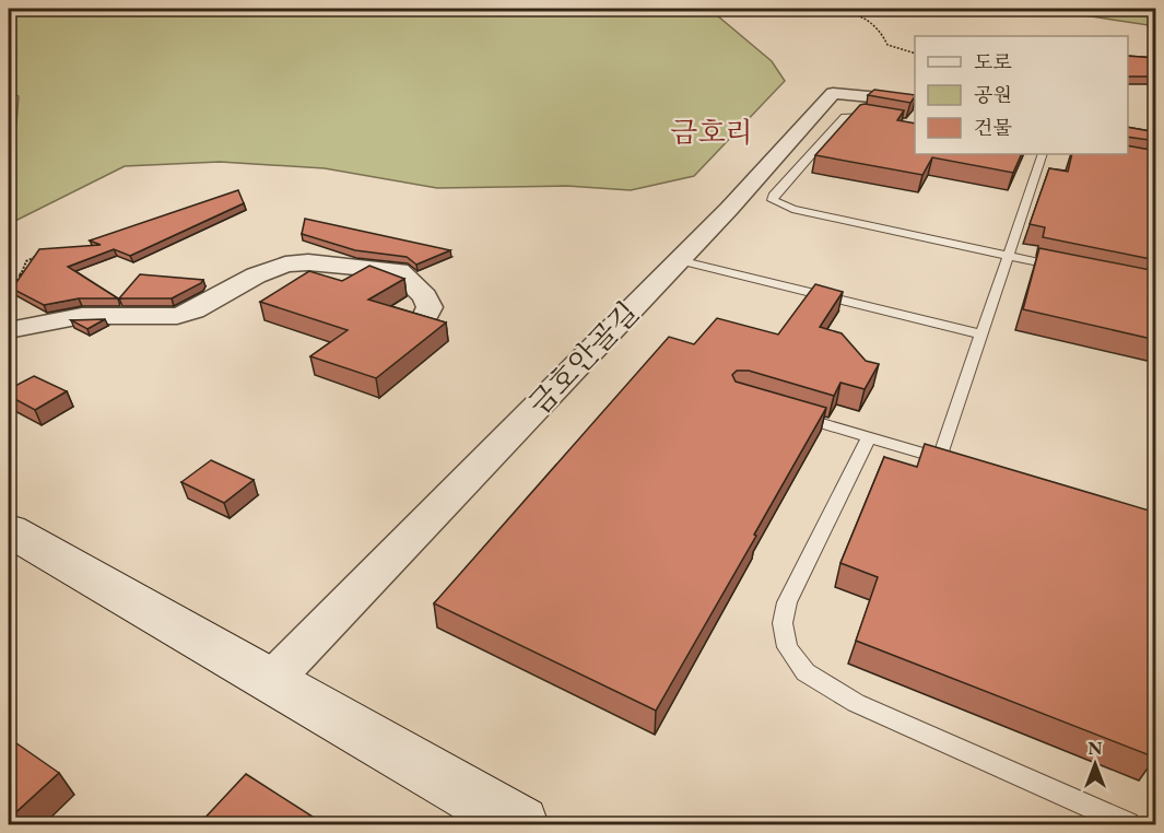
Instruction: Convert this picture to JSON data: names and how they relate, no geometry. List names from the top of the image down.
{
  "streets": {
    "street": ["금호안골길"]
  },
  "districts": ["금호리"],
  "legend": ["도로", "공원", "건물"],
  "north": "top"
}
